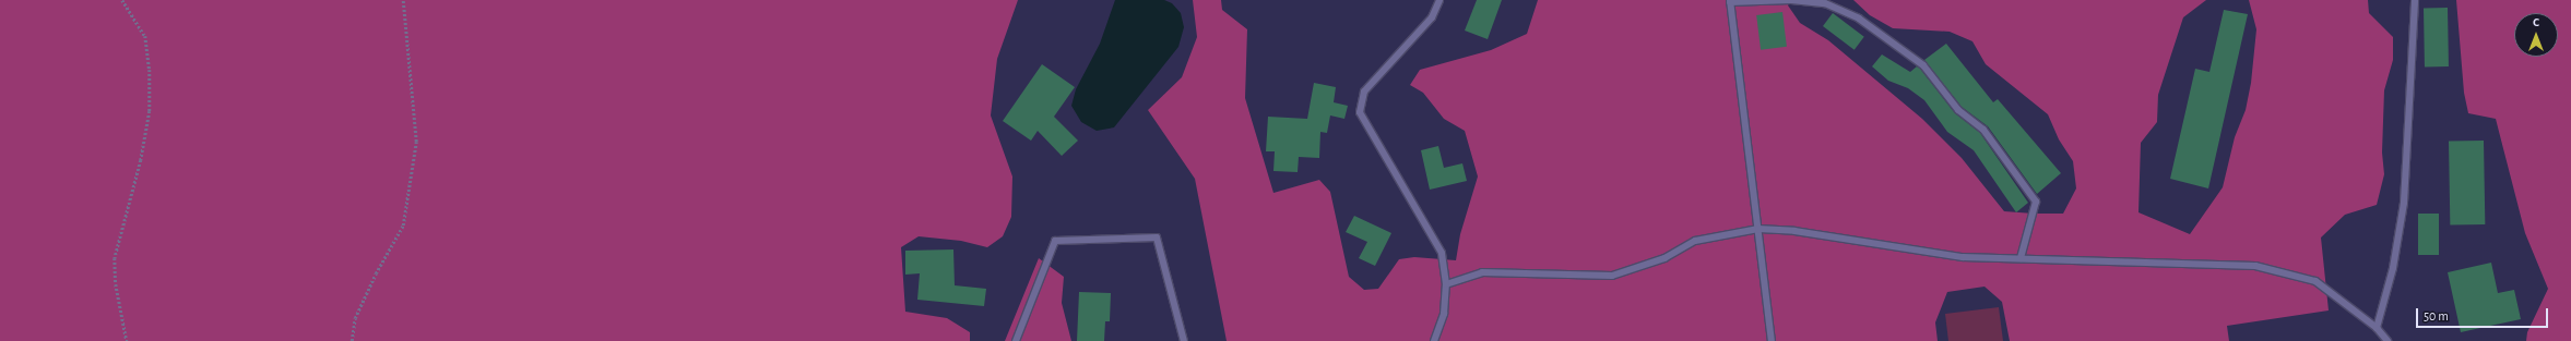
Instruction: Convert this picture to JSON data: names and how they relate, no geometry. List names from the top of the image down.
{
  "scale_bar": "50 m",
  "north": "top"
}
